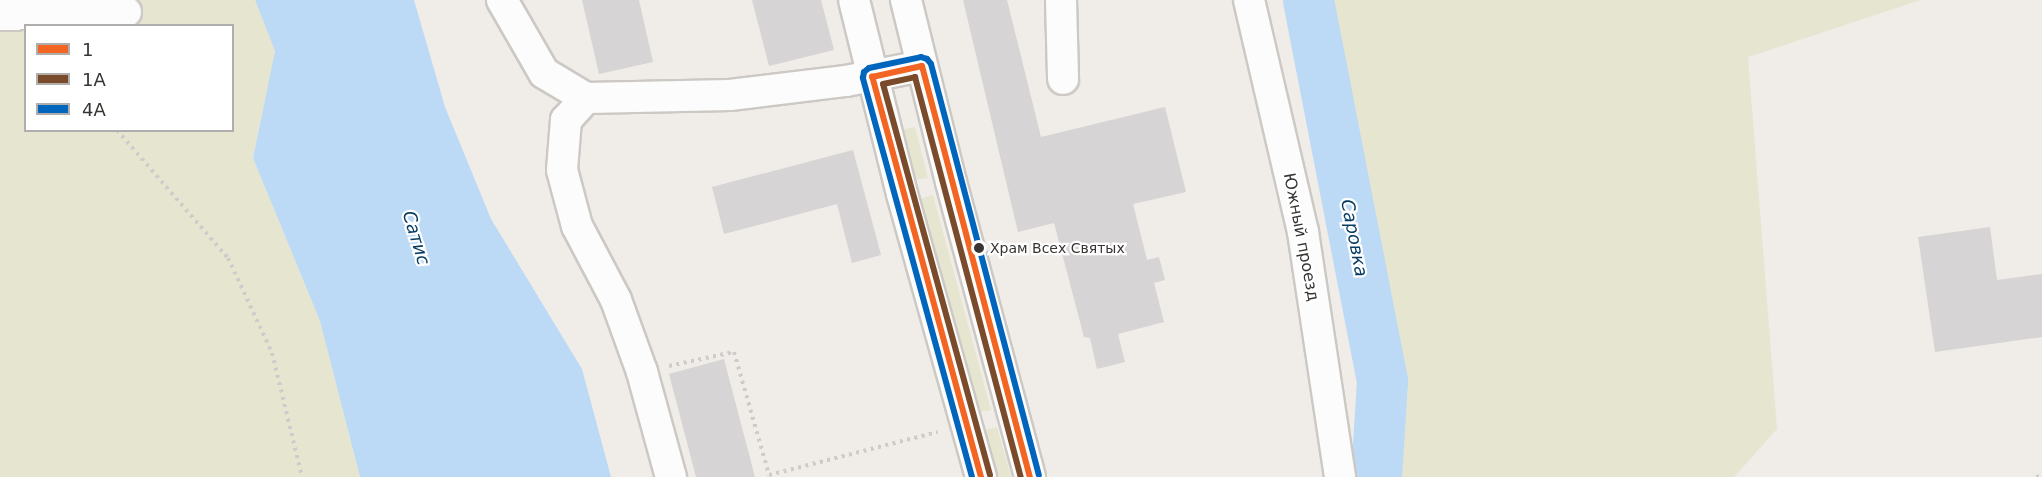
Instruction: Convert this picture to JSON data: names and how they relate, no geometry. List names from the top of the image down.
{
  "streets": {
    "street": ["Южный проезд"]
  },
  "water": ["Сатис", "Саровка"],
  "places": ["Храм Всех Святых"],
  "lines": ["transit line 4А", "transit line 1", "transit line 1А"],
  "legend": ["1", "1А", "4А"]
}
